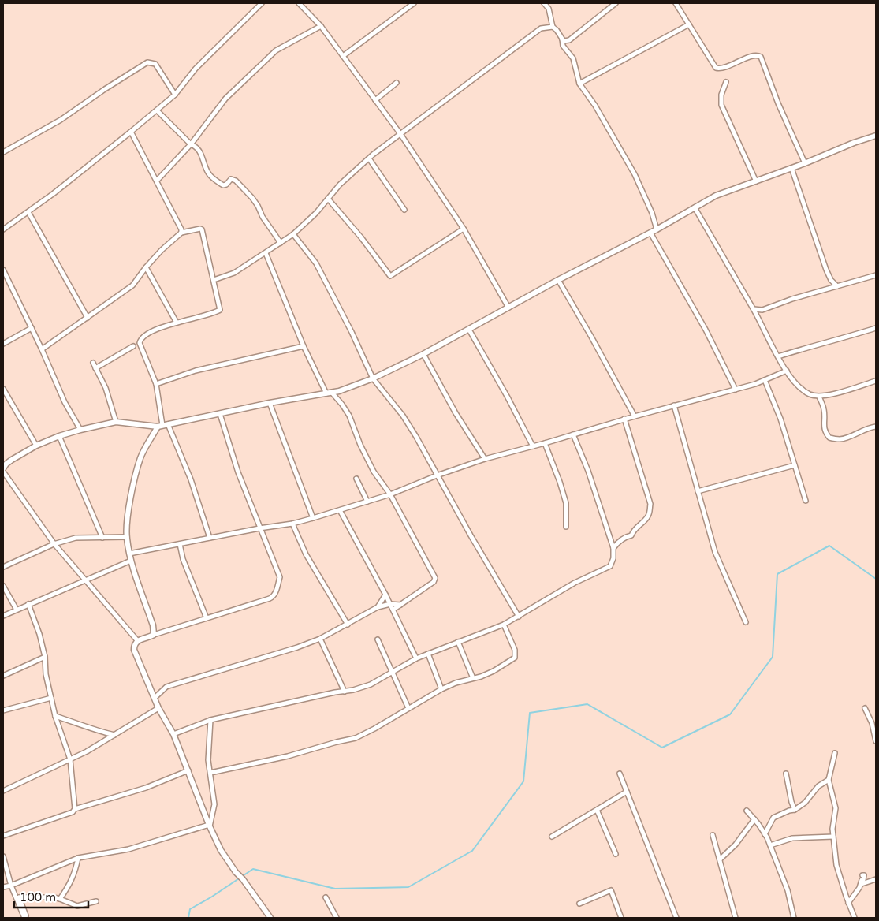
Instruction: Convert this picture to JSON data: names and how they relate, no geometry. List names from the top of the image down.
{
  "scale_bar": "100 m"
}
